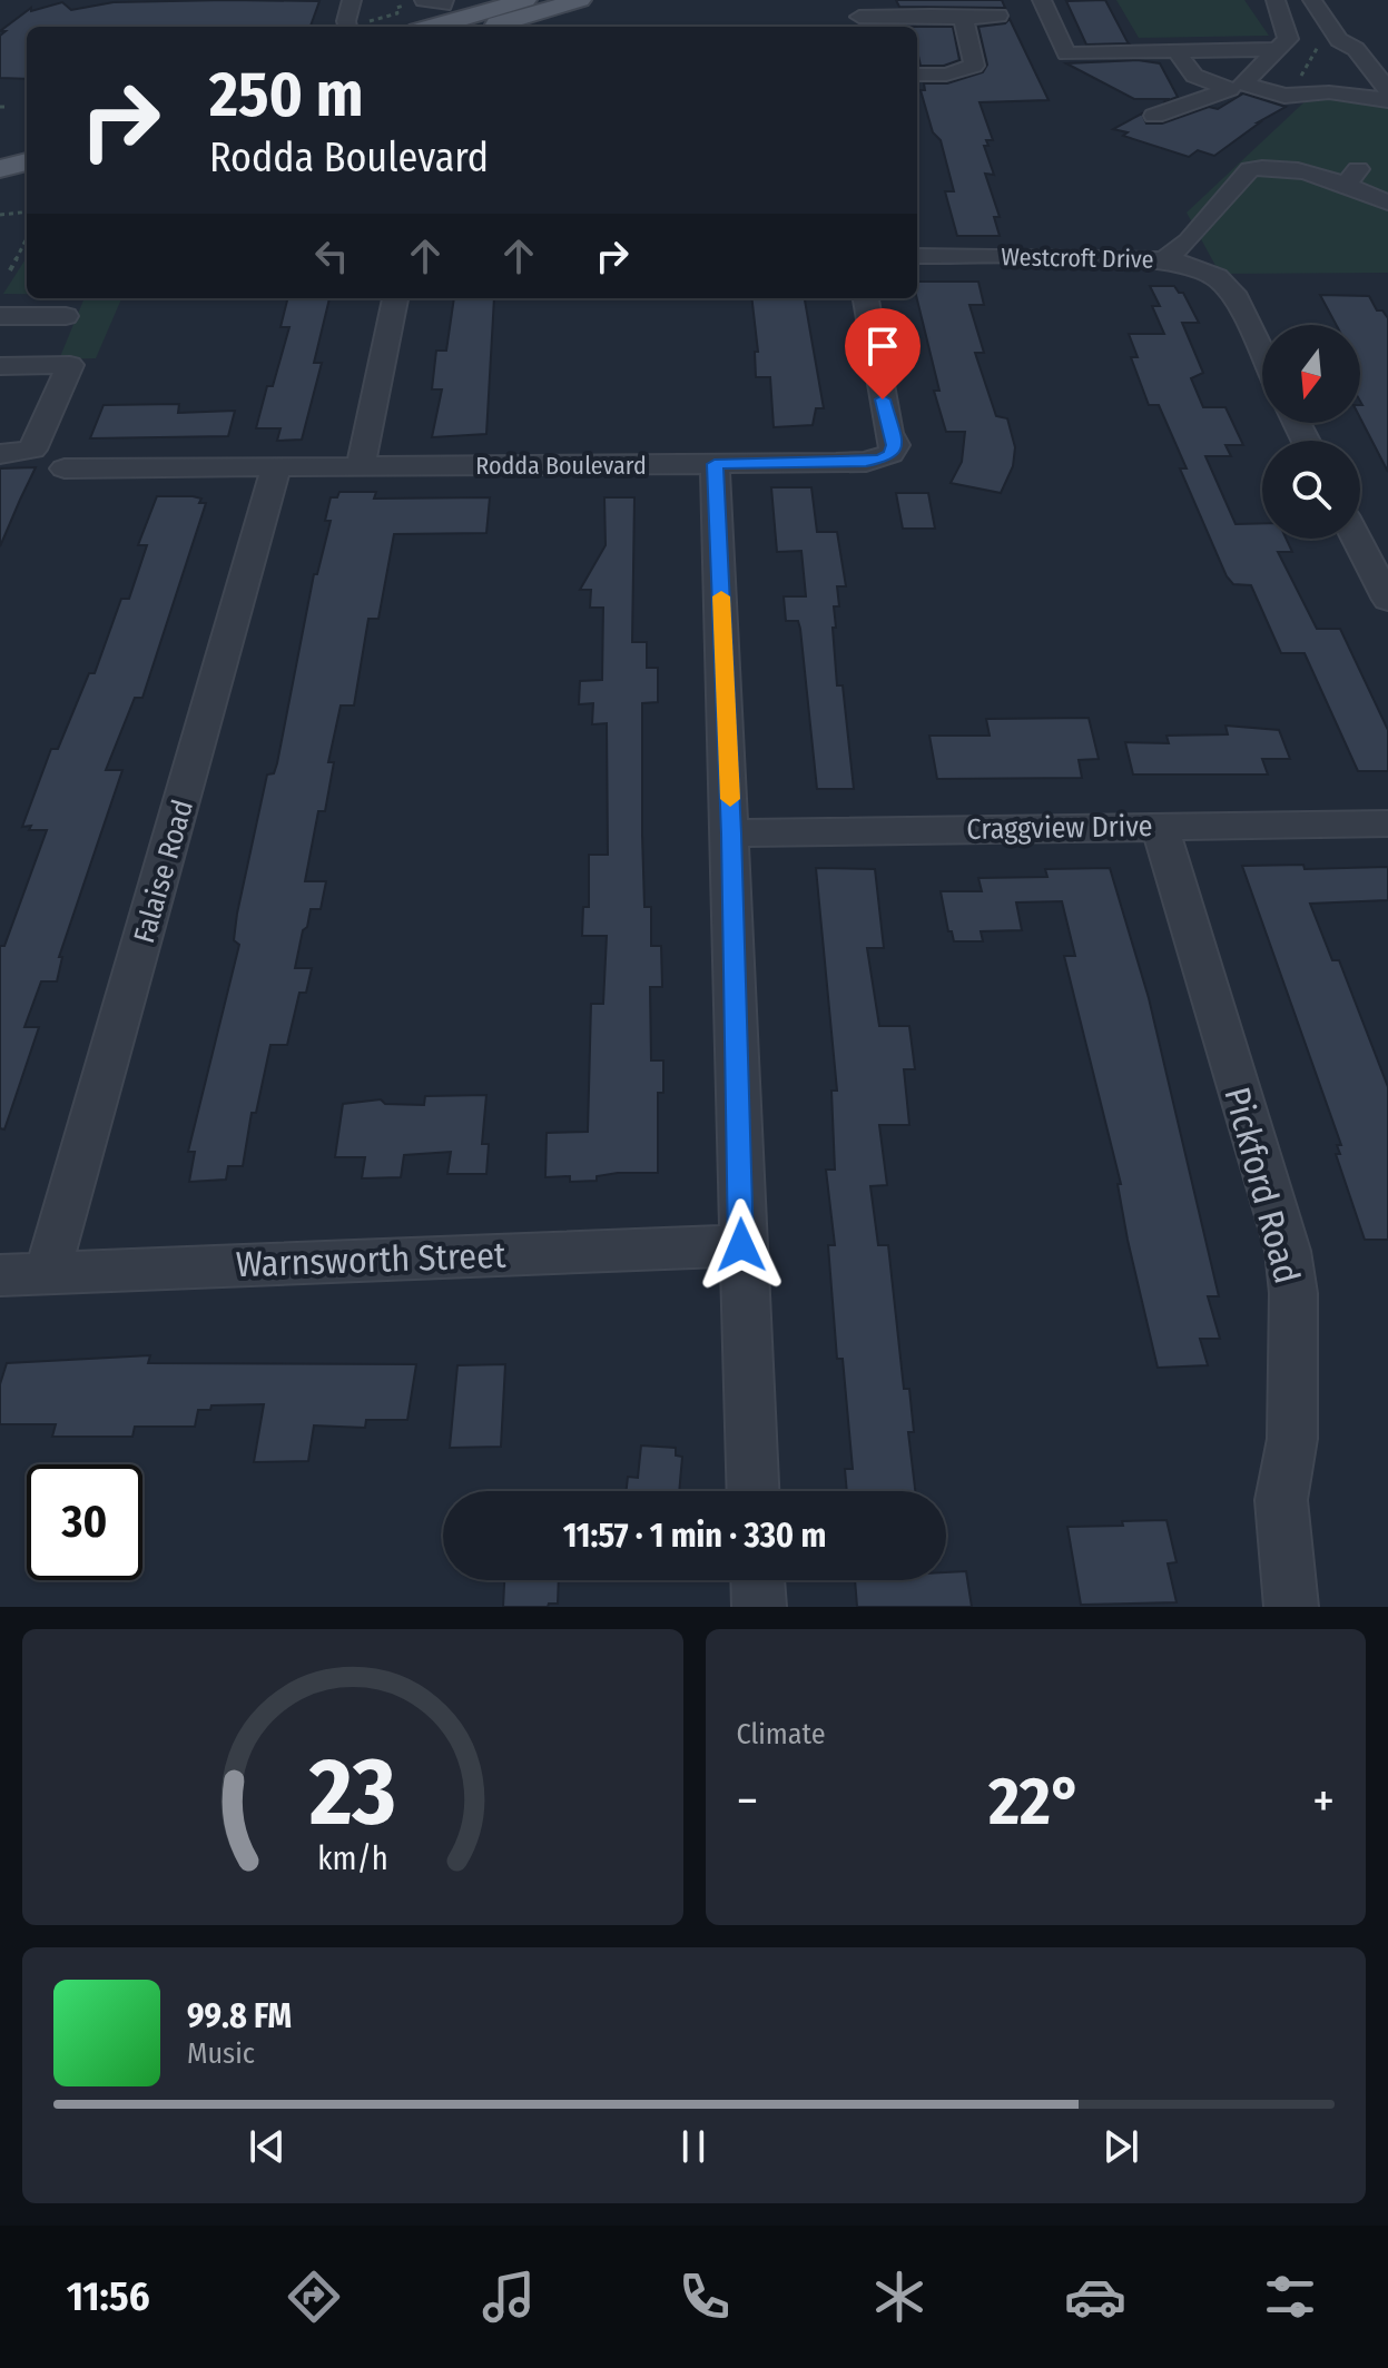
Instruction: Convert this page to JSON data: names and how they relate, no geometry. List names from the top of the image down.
{
  "streets": {
    "street": [
      "Westcroft Drive",
      "Rodda Boulevard",
      "Craggview Drive",
      "Falaise Road",
      "Pickford Road",
      "Warnsworth Street"
    ]
  },
  "crossings": [
    ["Rodda Boulevard", "Falaise Road"],
    ["Craggview Drive", "Pickford Road"],
    ["Falaise Road", "Warnsworth Street"]
  ],
  "north": "bottom",
  "page": {
    "turn": ["250 m", "Rodda Boulevard"],
    "limit": "30",
    "trip": "11:57 · 1 min · 330 m",
    "tile": "Climate",
    "heat": ["−", "22°", "+"],
    "song": ["99.8 FM", "Music"],
    "tabs": "11:56",
    "gauge": ["23", "km/h"]
  }
}
